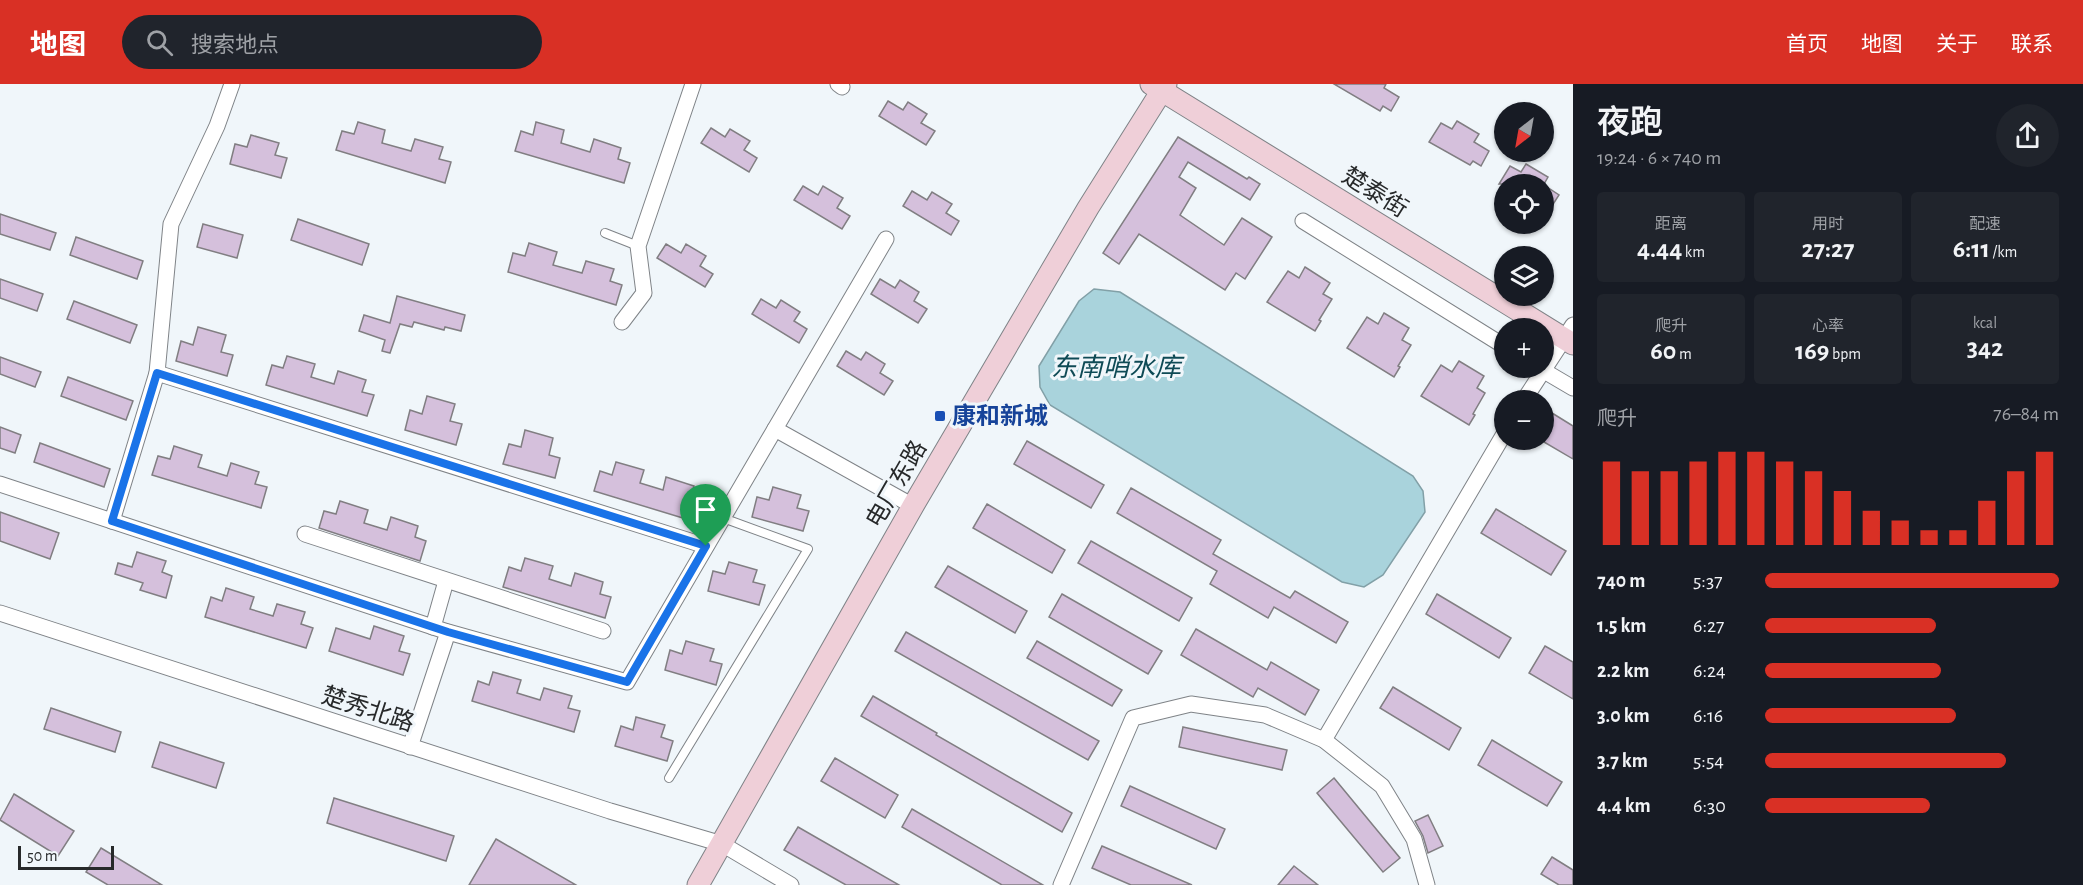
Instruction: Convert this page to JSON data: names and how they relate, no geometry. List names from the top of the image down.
{
  "streets": {
    "street": ["楚泰街", "电厂东路", "楚秀北路"]
  },
  "crossings": [
    ["楚泰街", "电厂东路"],
    ["电厂东路", "楚秀北路"]
  ],
  "water": ["东南哨水库"],
  "places": {
    "transit": ["康和新城"]
  },
  "scale_bar": "50 m",
  "north": "bottom left",
  "page": {
    "header": "地图",
    "search": "搜索地点",
    "nav": [
      "首页",
      "地图",
      "关于",
      "联系"
    ],
    "heading": ["夜跑", "19:24 · 6 × 740 m"],
    "map_buttons": ["+", "−"],
    "stats": [
      ["距离", "4.44 km"],
      ["用时", "27:27"],
      ["配速", "6:11 /km"],
      ["爬升", "60 m"],
      ["心率", "169 bpm"],
      ["kcal", "342"]
    ],
    "chart": ["爬升", "76–84 m"],
    "list": [
      {
        "name": "740 m",
        "note": "5:37"
      },
      {
        "name": "1.5 km",
        "note": "6:27"
      },
      {
        "name": "2.2 km",
        "note": "6:24"
      },
      {
        "name": "3.0 km",
        "note": "6:16"
      },
      {
        "name": "3.7 km",
        "note": "5:54"
      },
      {
        "name": "4.4 km",
        "note": "6:30"
      }
    ],
    "scale": "50 m"
  }
}
